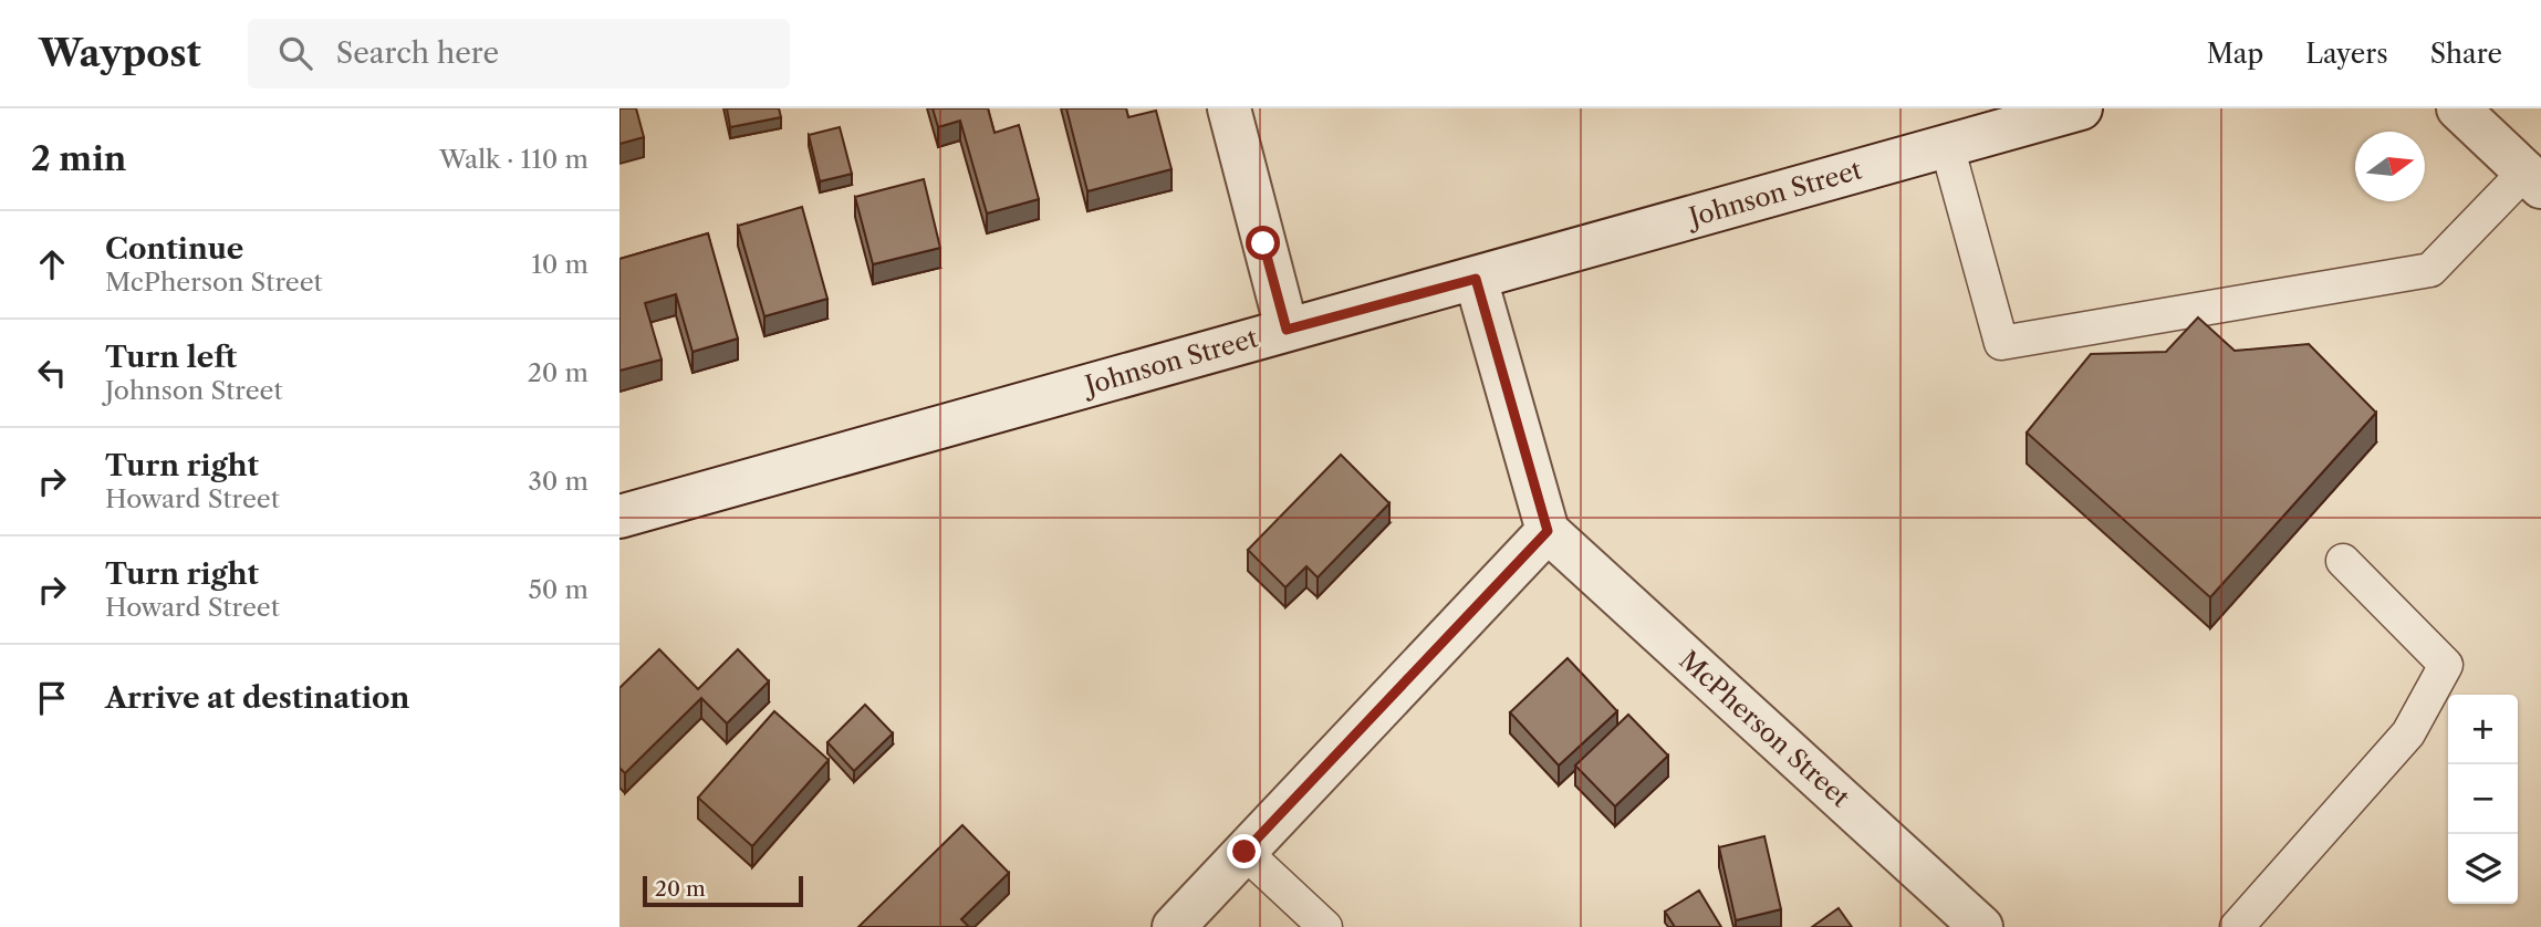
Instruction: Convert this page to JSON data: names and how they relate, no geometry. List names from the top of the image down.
{
  "streets": {
    "street": ["Johnson Street", "McPherson Street"]
  },
  "scale_bar": "20 m",
  "north": "right",
  "page": {
    "header": "Waypost",
    "search": "Search here",
    "nav": ["Map", "Layers", "Share"],
    "heading": ["2 min", "Walk · 110 m"],
    "list": [
      ["Continue", "McPherson Street", "10 m"],
      ["Turn left", "Johnson Street", "20 m"],
      ["Turn right", "Howard Street", "30 m"],
      ["Turn right", "Howard Street", "50 m"],
      "Arrive at destination"
    ],
    "map_buttons": ["+", "−"],
    "scale": "20 m"
  }
}
